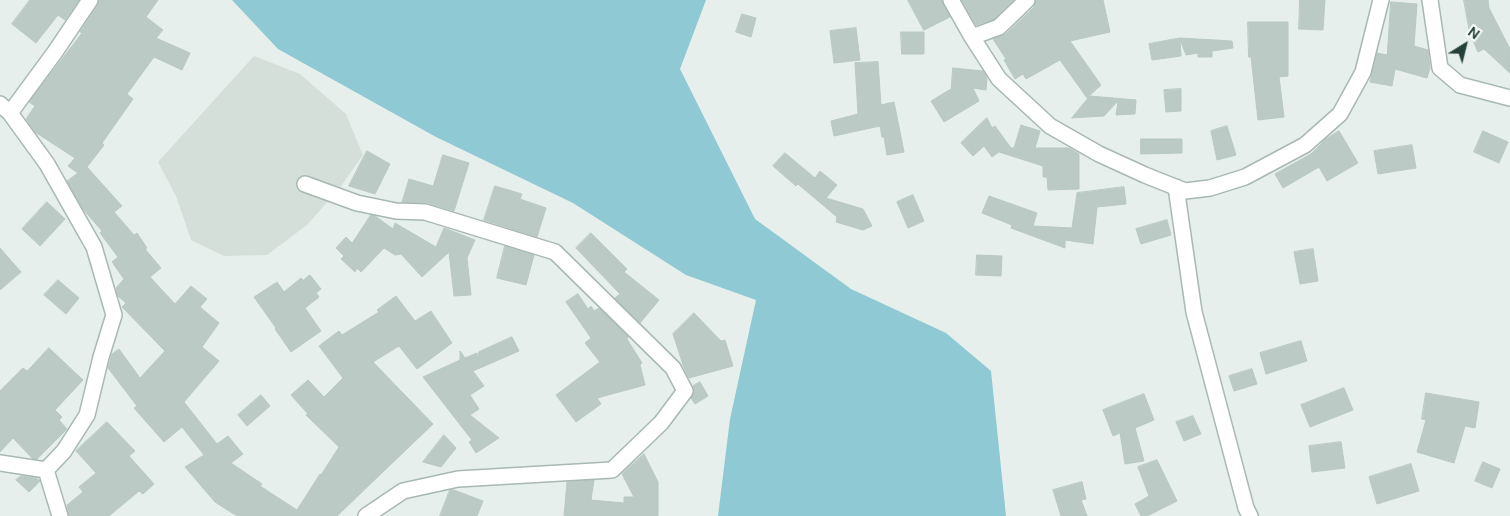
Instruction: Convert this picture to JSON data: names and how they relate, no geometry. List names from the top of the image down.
{
  "north": "top right"
}
